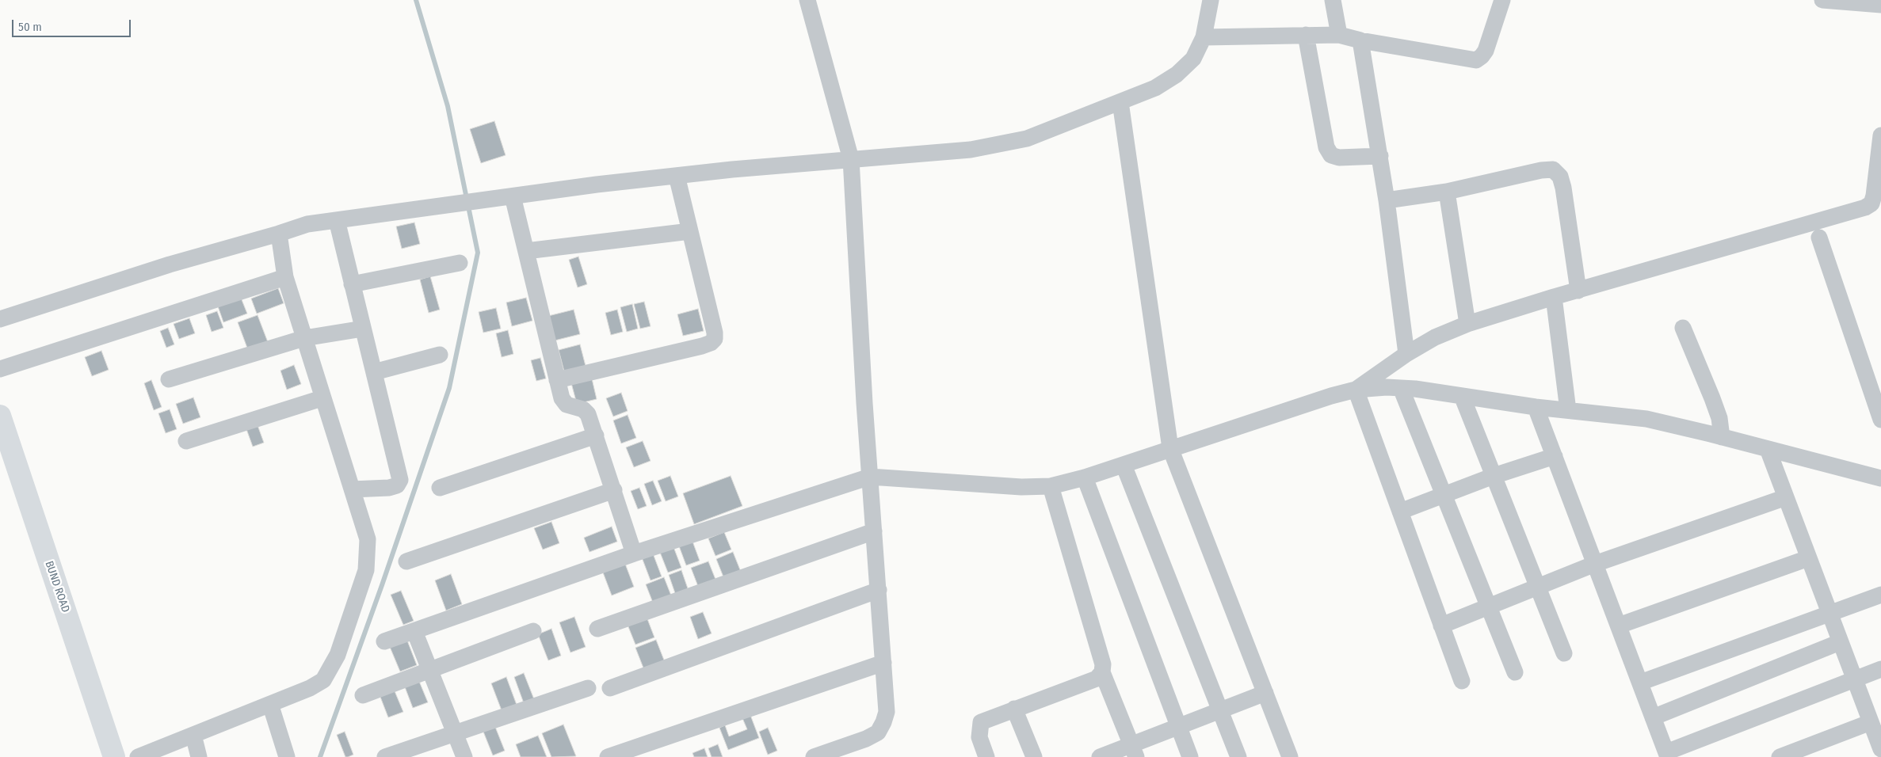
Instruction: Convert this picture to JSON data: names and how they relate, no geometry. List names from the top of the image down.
{
  "streets": {
    "street": ["BUND ROAD"]
  },
  "scale_bar": "50 m"
}
